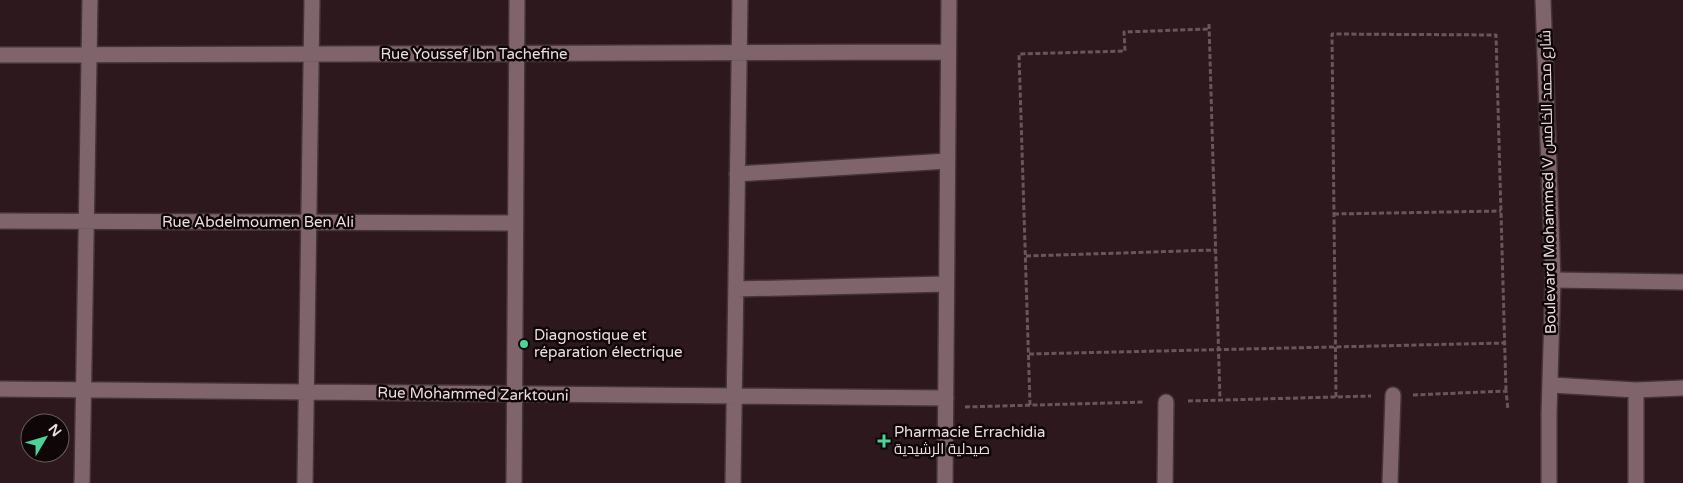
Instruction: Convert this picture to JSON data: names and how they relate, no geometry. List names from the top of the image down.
{
  "streets": {
    "street": [
      "Rue Youssef Ibn Tachefine",
      "Boulevard Mohammed V شارع محمد الخامس",
      "Rue Abdelmoumen Ben Ali",
      "Rue Mohammed Zarktouni"
    ]
  },
  "places": {
    "other": ["Diagnostique et réparation électrique"],
    "health": ["Pharmacie Errachidia صيدلية الرشيدية"]
  },
  "north": "top right"
}
